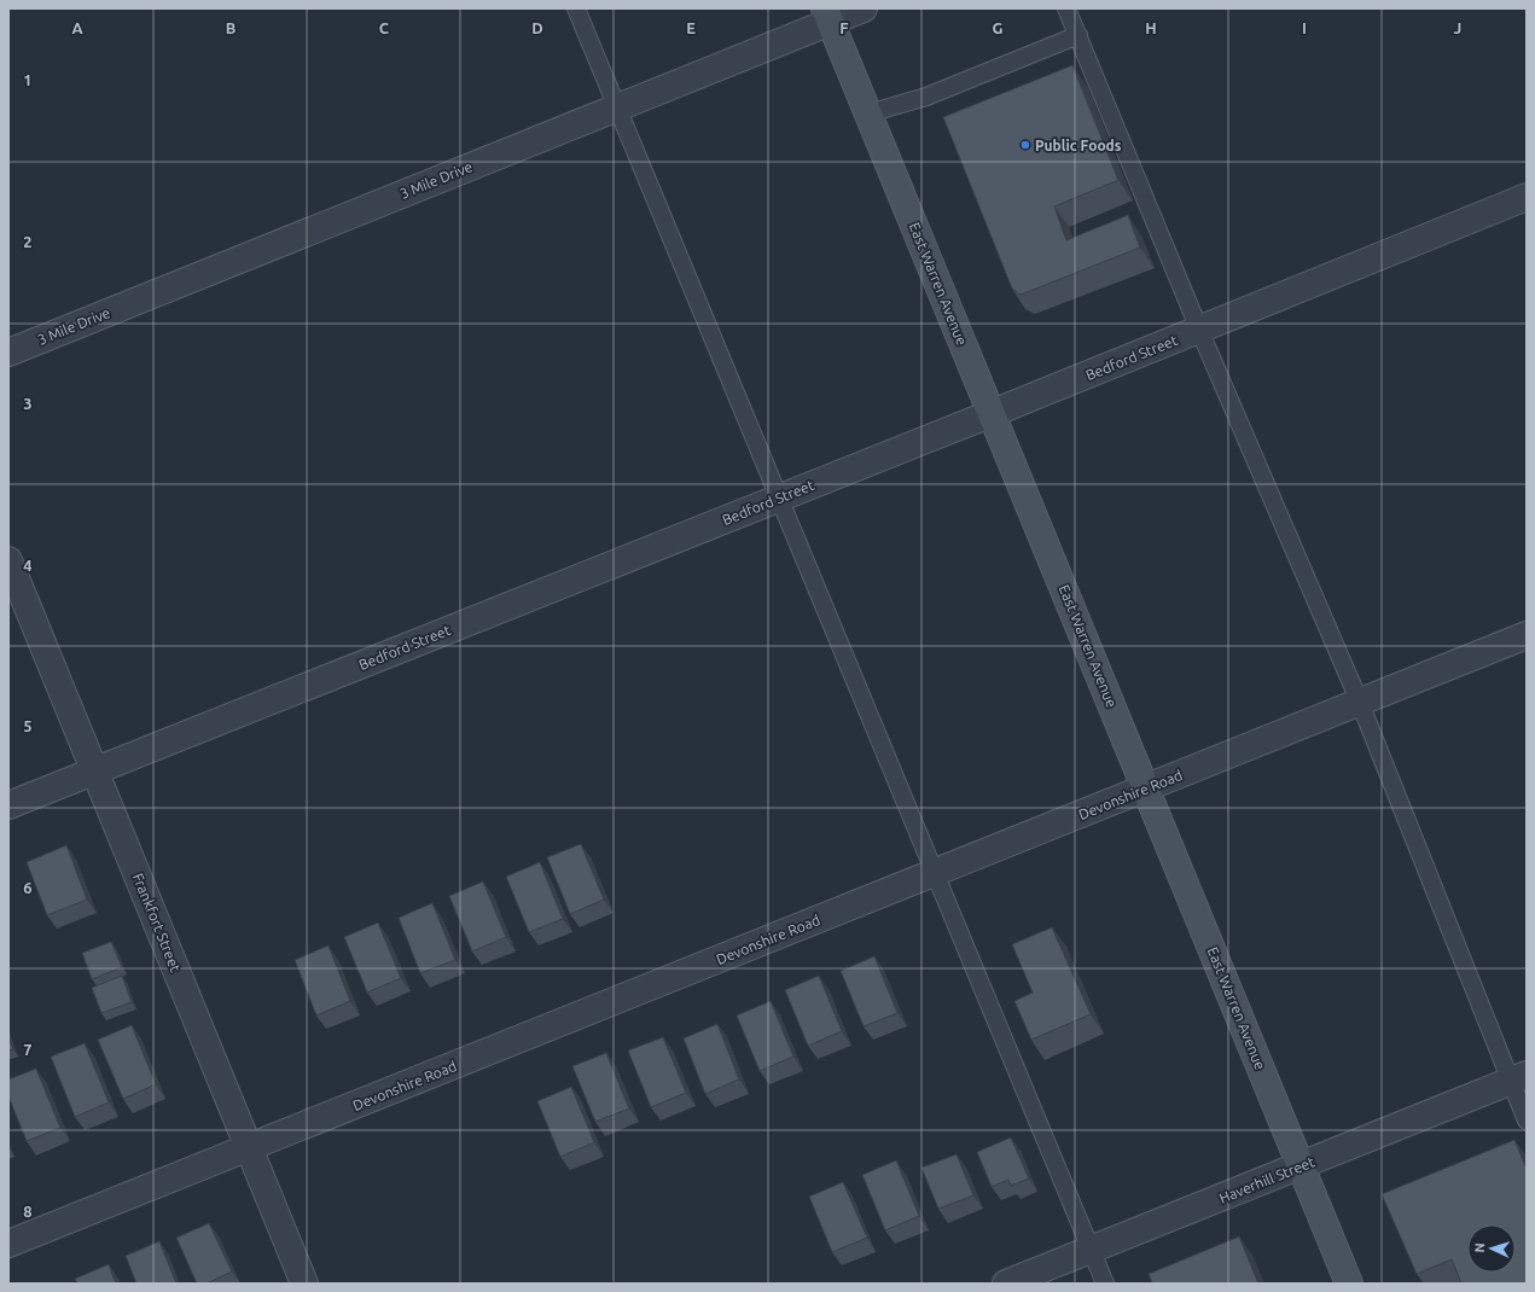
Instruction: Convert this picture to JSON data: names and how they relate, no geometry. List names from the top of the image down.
{
  "streets": {
    "main road": ["East Warren Avenue"],
    "street": [
      "3 Mile Drive",
      "Bedford Street",
      "Devonshire Road",
      "Frankfort Street",
      "Haverhill Street"
    ]
  },
  "crossings": [
    ["3 Mile Drive", "East Warren Avenue"],
    ["East Warren Avenue", "Bedford Street"],
    ["East Warren Avenue", "Devonshire Road"],
    ["East Warren Avenue", "Haverhill Street"],
    ["Bedford Street", "Frankfort Street"],
    ["Devonshire Road", "Frankfort Street"]
  ],
  "places": ["Public Foods"],
  "north": "left",
  "grid": {
    "columns": [
      "A",
      "B",
      "C",
      "D",
      "E",
      "F",
      "G",
      "H",
      "I",
      "J"
    ],
    "rows": [
      "1",
      "2",
      "3",
      "4",
      "5",
      "6",
      "7",
      "8"
    ]
  }
}
